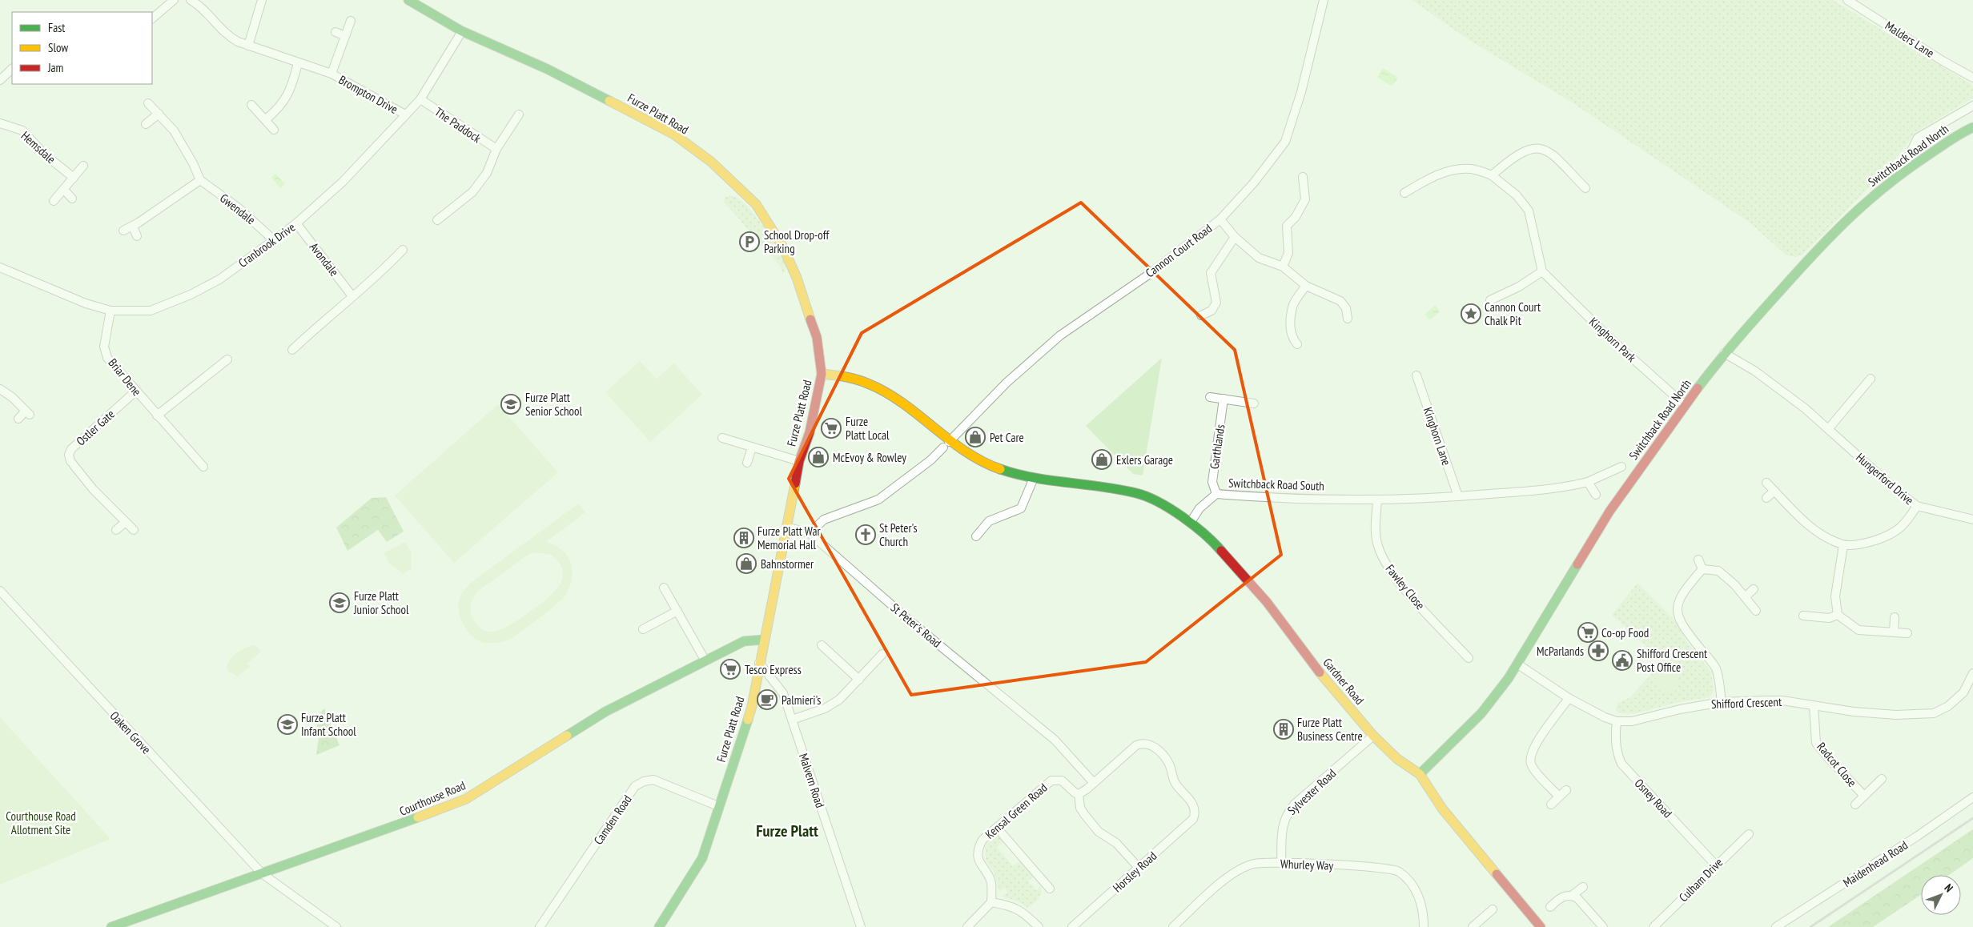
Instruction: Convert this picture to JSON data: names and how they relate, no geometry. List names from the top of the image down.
{
  "streets": {
    "main road": [
      "Furze Platt Road",
      "Switchback Road North",
      "Gardner Road",
      "Courthouse Road"
    ],
    "street": [
      "Malders Lane",
      "Brompton Drive",
      "The Paddock",
      "Hemsdale",
      "Gwendale",
      "Cranbrook Drive",
      "Cannon Court Road",
      "Avondale",
      "Kinghorn Park",
      "Briar Dene",
      "Ostler Gate",
      "Kinghorn Lane",
      "Garthlands",
      "Hungerford Drive",
      "Switchback Road South",
      "Fawley Close",
      "St Peter's Road",
      "Shifford Crescent",
      "Oaken Grove",
      "Radcot Close",
      "Malvern Road",
      "Sylvester Road",
      "Osney Road",
      "Kensal Green Road",
      "Camden Road",
      "Maidenhead Road",
      "Whurley Way",
      "Horsley Road",
      "Culham Drive"
    ]
  },
  "crossings": [
    ["Brompton Drive", "Cranbrook Drive"],
    ["Furze Platt Road", "Cranbrook Drive"],
    ["Furze Platt Road", "St Peter's Road"],
    ["Furze Platt Road", "Malvern Road"],
    ["Furze Platt Road", "Courthouse Road"],
    ["Furze Platt Road", "Camden Road"],
    ["The Paddock", "Cranbrook Drive"],
    ["Switchback Road North", "Kinghorn Park"],
    ["Switchback Road North", "Hungerford Drive"],
    ["Switchback Road North", "Gardner Road"],
    ["Switchback Road North", "Shifford Crescent"],
    ["Gwendale", "Cranbrook Drive"],
    ["Cranbrook Drive", "Avondale"],
    ["Cranbrook Drive", "Briar Dene"],
    ["Cannon Court Road", "St Peter's Road"],
    ["Briar Dene", "Ostler Gate"],
    ["Kinghorn Lane", "Switchback Road South"],
    ["Garthlands", "Switchback Road South"],
    ["Switchback Road South", "Fawley Close"],
    ["Switchback Road South", "Gardner Road"],
    ["St Peter's Road", "Horsley Road"],
    ["Gardner Road", "Sylvester Road"],
    ["Shifford Crescent", "Radcot Close"],
    ["Shifford Crescent", "Osney Road"],
    ["Oaken Grove", "Courthouse Road"],
    ["Sylvester Road", "Whurley Way"],
    ["Osney Road", "Culham Drive"]
  ],
  "districts": ["Furze Platt"],
  "parks": ["Courthouse Road Allotment Site"],
  "places": {
    "parking": ["School Drop-off Parking"],
    "place": ["Cannon Court Chalk Pit"],
    "school or university": ["Furze Platt Senior School", "Furze Platt Junior School", "Furze Platt Infant School"],
    "supermarket": ["Furze Platt Local", "Co-op Food", "Tesco Express"],
    "shop": [
      "Pet Care",
      "McEvoy & Rowley",
      "Exlers Garage",
      "Bahnstormer"
    ],
    "church": ["St Peter's Church"],
    "building": ["Furze Platt War Memorial Hall", "Furze Platt Business Centre"],
    "pharmacy": ["McParlands"],
    "public building": ["Shifford Crescent Post Office"],
    "cafe": ["Palmieri's"]
  },
  "legend": ["Fast", "Slow", "Jam"],
  "north": "top right"
}
